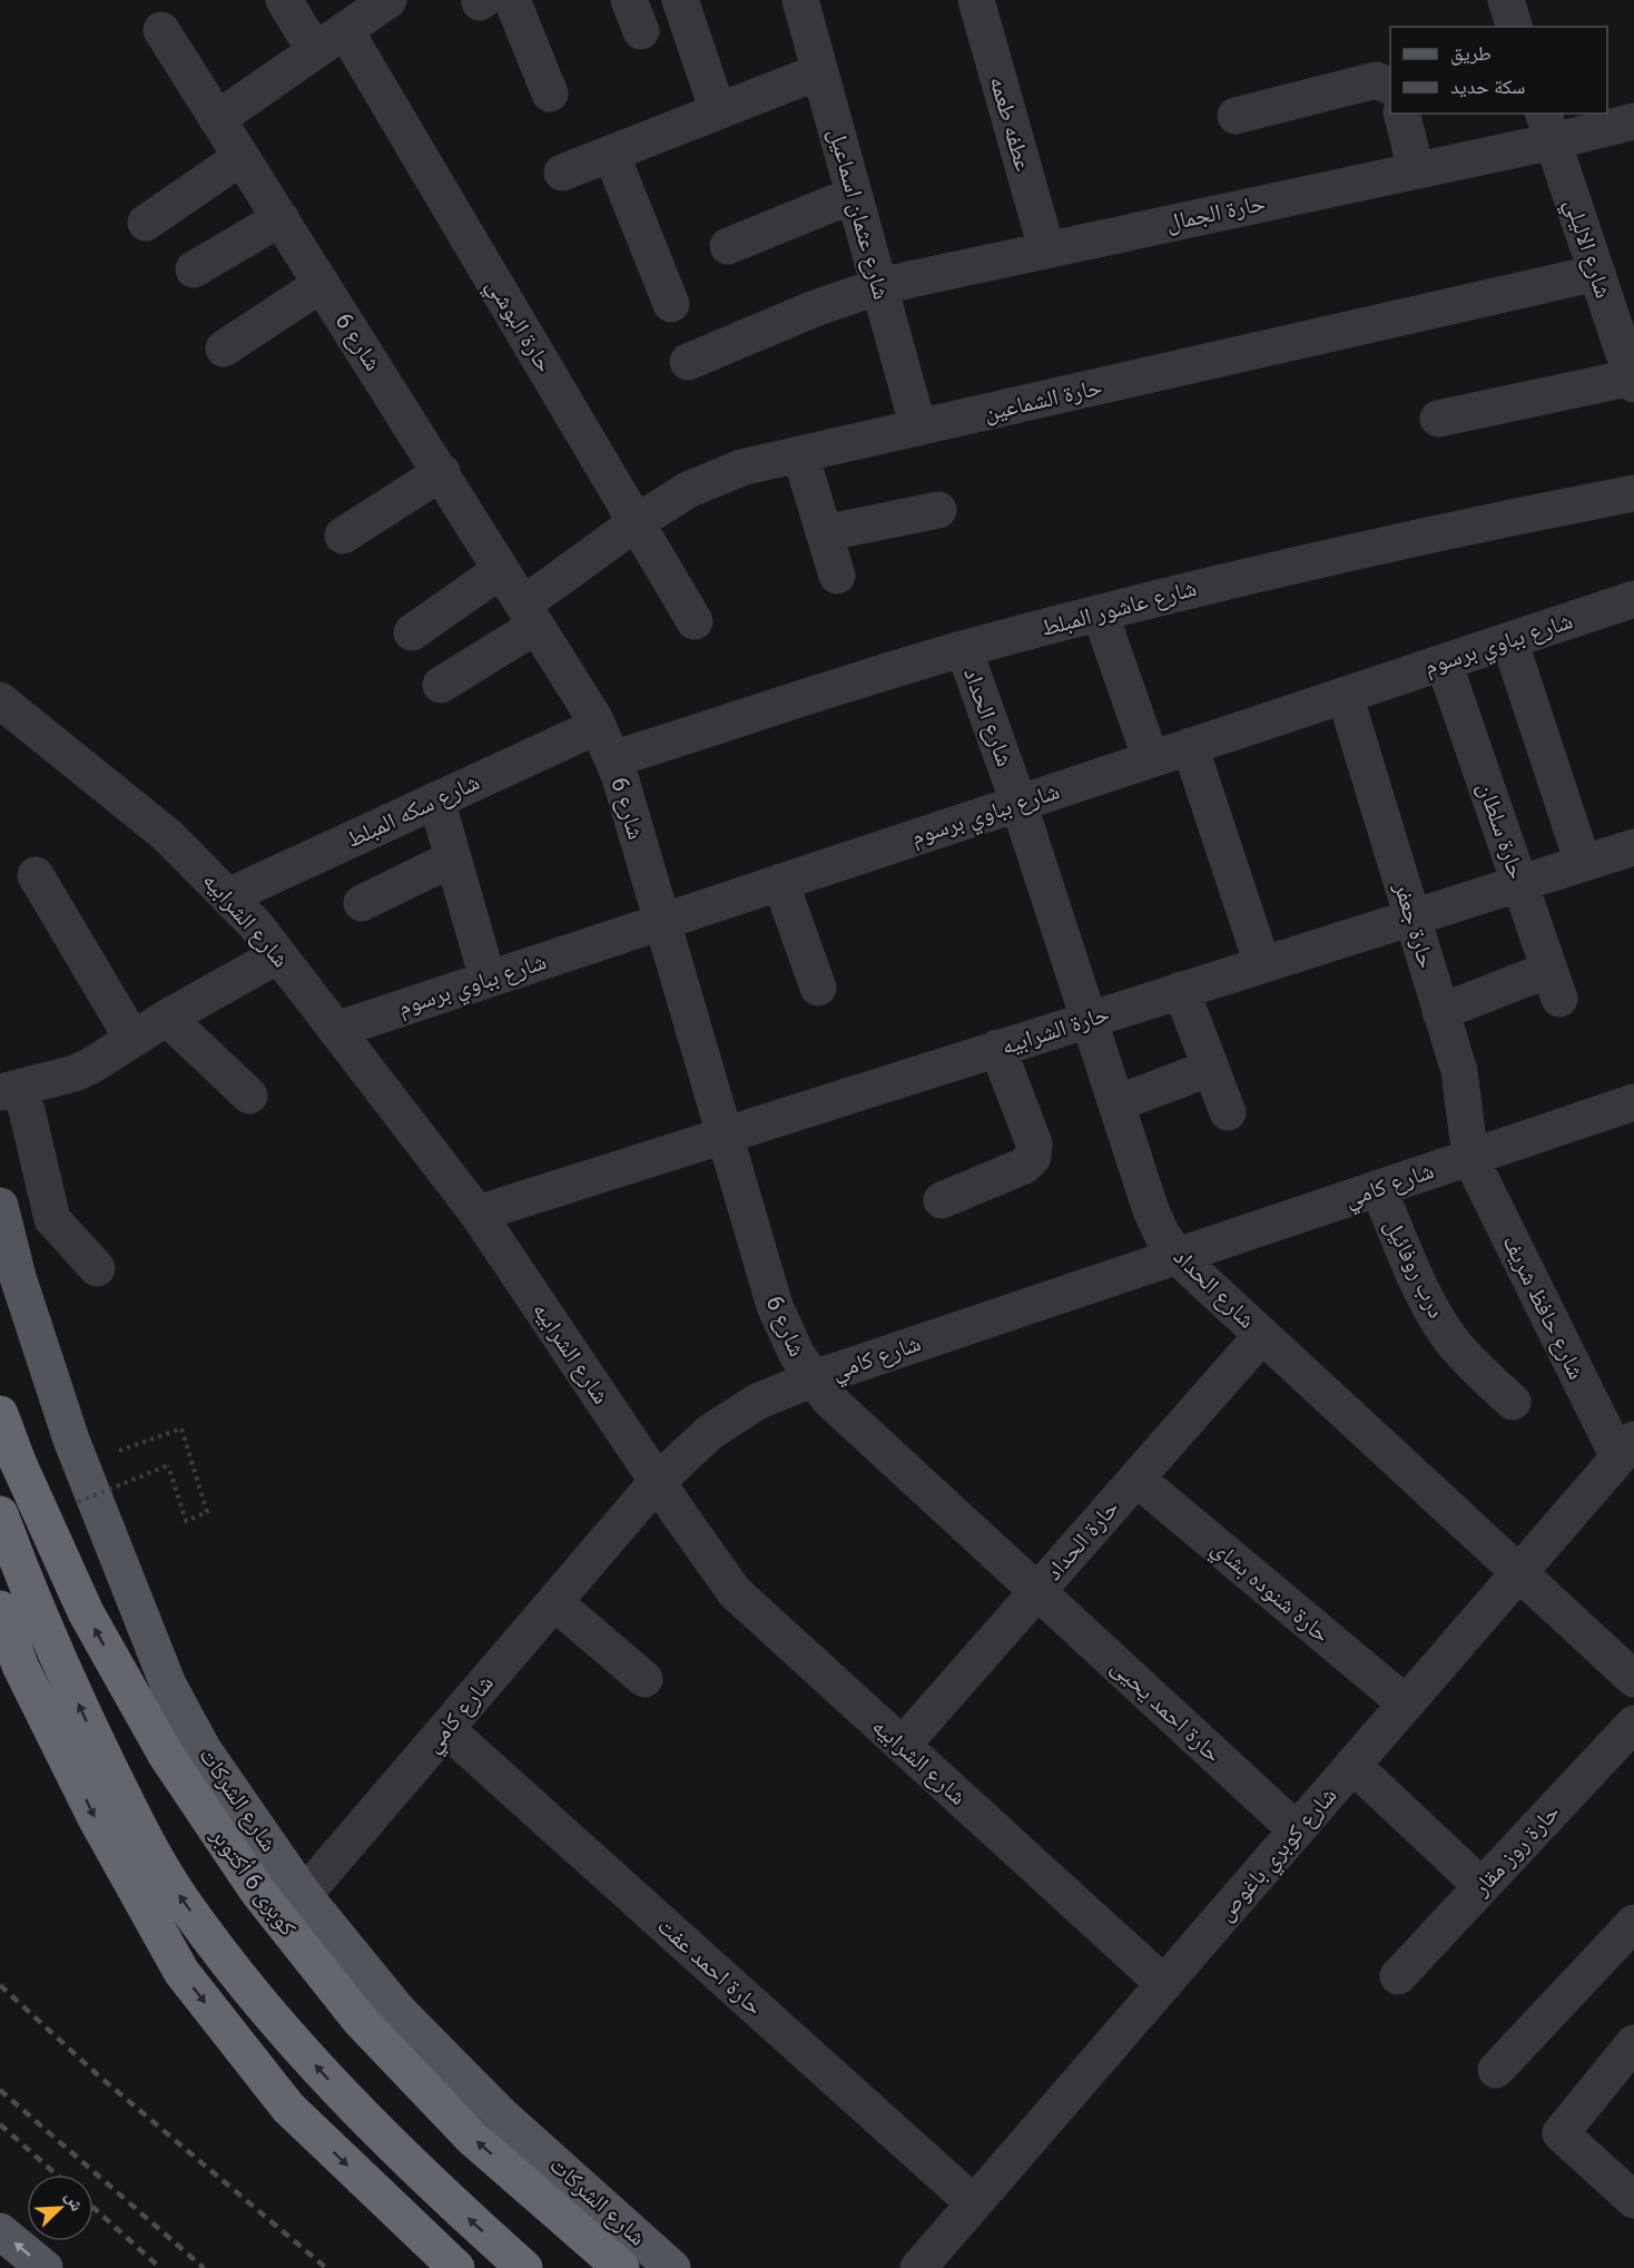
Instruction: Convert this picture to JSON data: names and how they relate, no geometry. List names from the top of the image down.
{
  "streets": {
    "highway": ["كوبرى 6 أكتوبر"],
    "main road": ["شارع الشركات"],
    "street": [
      "عطفه طعمه",
      "حارة الجمال",
      "شارع عثمان اسماعيل",
      "شارع الاليلي",
      "حارة البوشي",
      "شارع 6",
      "حارة الشماعين",
      "شارع عاشور المبلط",
      "شارع بباوي برسوم",
      "شارع الحداد",
      "شارع سكه المبلط",
      "حارة سلطان",
      "شارع الشرابيه",
      "حارة جعفر",
      "حارة الشرابيه",
      "شارع كامي",
      "درب روفائيل",
      "شارع حافظ شريف",
      "حارة الحداد",
      "حارة شنوده بشاي",
      "حارة احمد يحيى",
      "حارة روز مقار",
      "شارع كوبري باغوص",
      "حارة احمد عفت"
    ]
  },
  "crossings": [
    ["عطفه طعمه", "حارة الجمال"],
    ["حارة الجمال", "شارع عثمان اسماعيل"],
    ["حارة الجمال", "شارع الاليلي"],
    ["شارع عثمان اسماعيل", "حارة الشماعين"],
    ["شارع الاليلي", "حارة الشماعين"],
    ["حارة البوشي", "حارة الشماعين"],
    ["شارع 6", "حارة الشماعين"],
    ["شارع 6", "شارع عاشور المبلط"],
    ["شارع 6", "شارع بباوي برسوم"],
    ["شارع 6", "شارع سكه المبلط"],
    ["شارع 6", "حارة الشرابيه"],
    ["شارع 6", "شارع كامي"],
    ["شارع 6", "حارة الحداد"],
    ["شارع 6", "حارة احمد يحيى"],
    ["شارع عاشور المبلط", "شارع الحداد"],
    ["شارع بباوي برسوم", "شارع الحداد"],
    ["شارع بباوي برسوم", "حارة سلطان"],
    ["شارع بباوي برسوم", "شارع الشرابيه"],
    ["شارع بباوي برسوم", "حارة جعفر"],
    ["شارع الحداد", "حارة الشرابيه"],
    ["شارع الحداد", "شارع كامي"],
    ["شارع الحداد", "حارة الحداد"],
    ["شارع الحداد", "شارع كوبري باغوص"],
    ["شارع سكه المبلط", "شارع الشرابيه"],
    ["حارة سلطان", "حارة جعفر"],
    ["حارة سلطان", "حارة الشرابيه"],
    ["شارع الشرابيه", "حارة الشرابيه"],
    ["شارع الشرابيه", "شارع كامي"],
    ["شارع الشرابيه", "حارة الحداد"],
    ["شارع الشرابيه", "شارع كوبري باغوص"],
    ["حارة جعفر", "حارة الشرابيه"],
    ["حارة جعفر", "شارع كامي"],
    ["حارة جعفر", "شارع حافظ شريف"],
    ["شارع كامي", "درب روفائيل"],
    ["شارع كامي", "شارع حافظ شريف"],
    ["شارع كامي", "شارع الشركات"],
    ["شارع كامي", "حارة احمد عفت"],
    ["شارع حافظ شريف", "شارع كوبري باغوص"],
    ["حارة الحداد", "حارة شنوده بشاي"],
    ["حارة الحداد", "حارة احمد يحيى"],
    ["حارة شنوده بشاي", "شارع كوبري باغوص"],
    ["حارة احمد يحيى", "شارع كوبري باغوص"],
    ["شارع كوبري باغوص", "حارة احمد عفت"]
  ],
  "legend": ["طريق", "سكة حديد"],
  "north": "top right"
}
